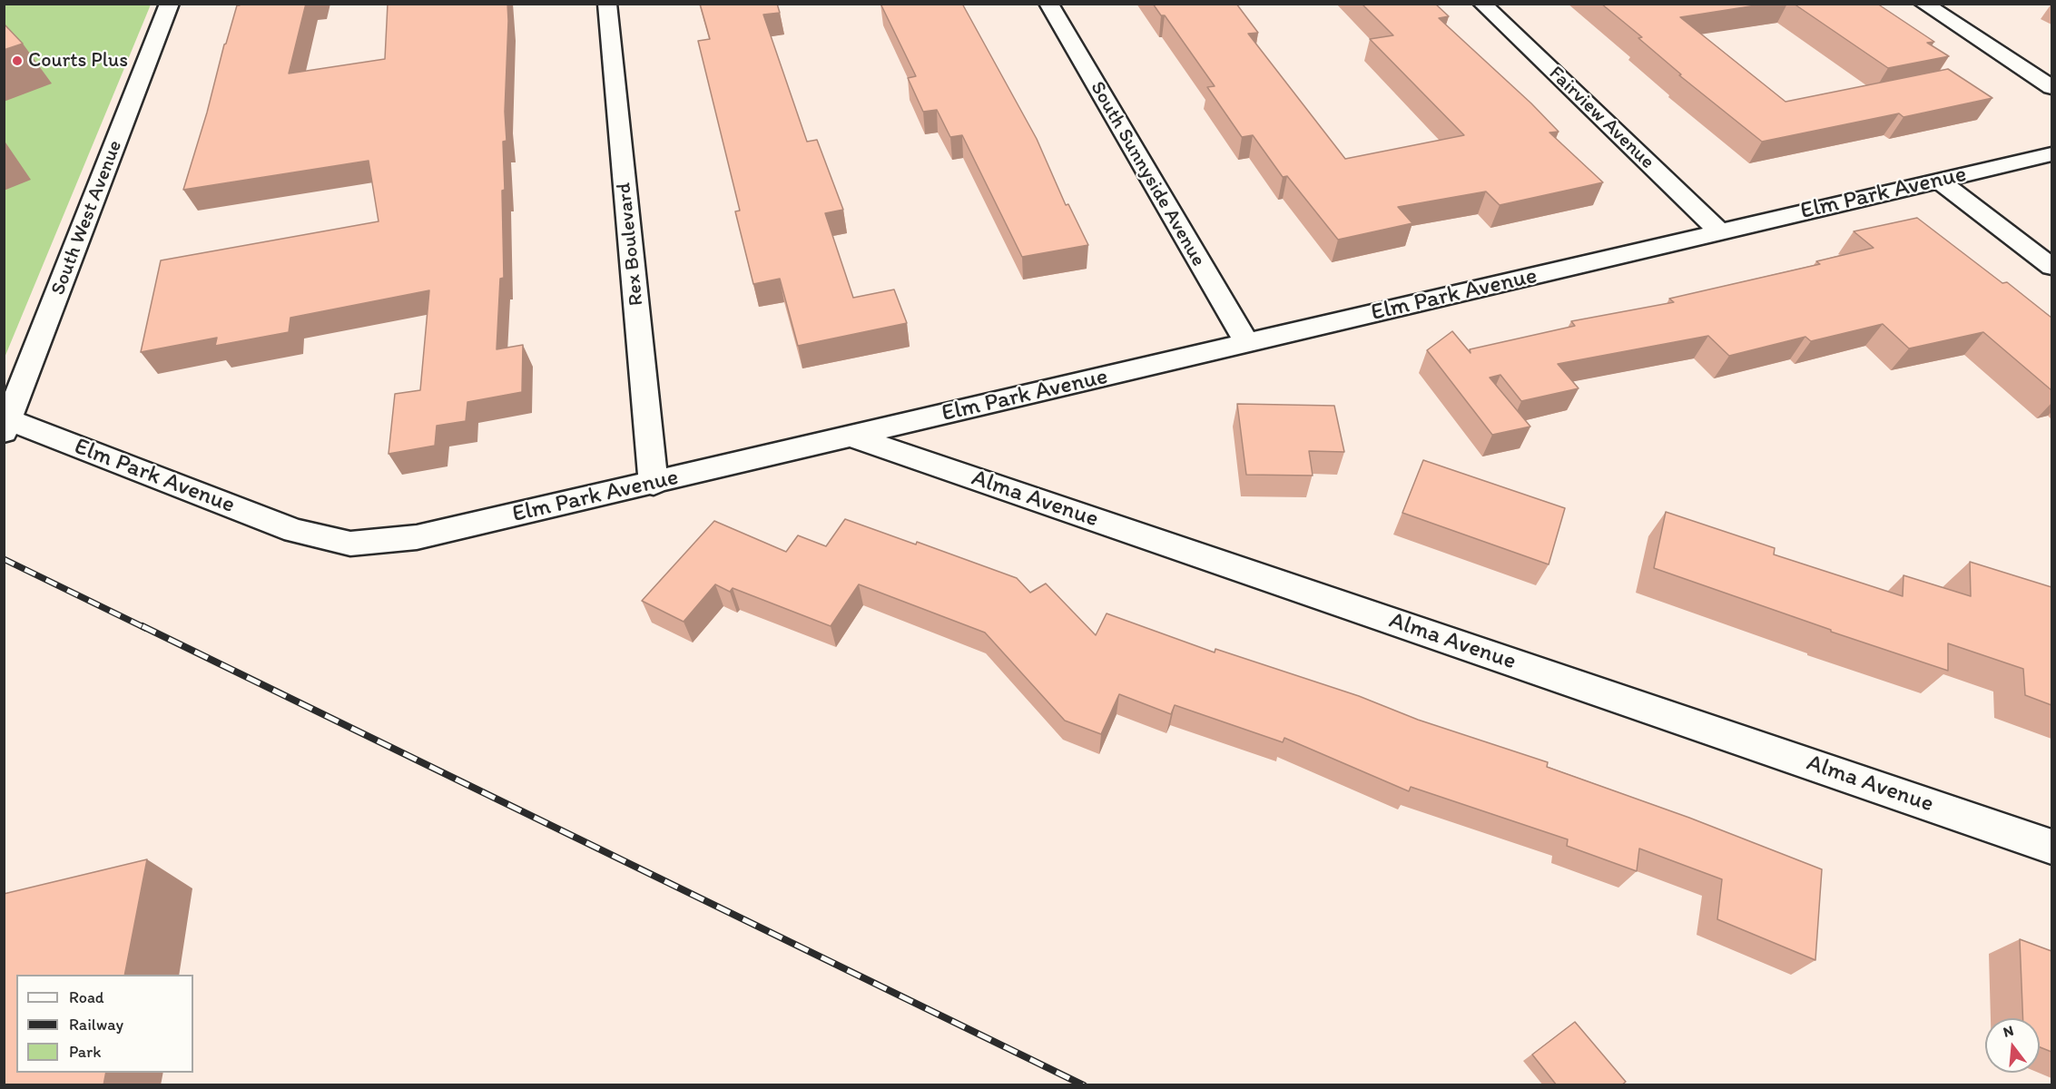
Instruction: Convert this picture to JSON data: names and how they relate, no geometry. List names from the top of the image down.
{
  "streets": {
    "street": [
      "Fairview Avenue",
      "South Sunnyside Avenue",
      "Elm Park Avenue",
      "South West Avenue",
      "Rex Boulevard",
      "Alma Avenue"
    ]
  },
  "crossings": [
    ["Fairview Avenue", "Elm Park Avenue"],
    ["South Sunnyside Avenue", "Elm Park Avenue"],
    ["Elm Park Avenue", "South West Avenue"],
    ["Elm Park Avenue", "Rex Boulevard"],
    ["Elm Park Avenue", "Alma Avenue"]
  ],
  "places": ["Courts Plus"],
  "legend": ["Road", "Railway", "Park"],
  "north": "top"
}
